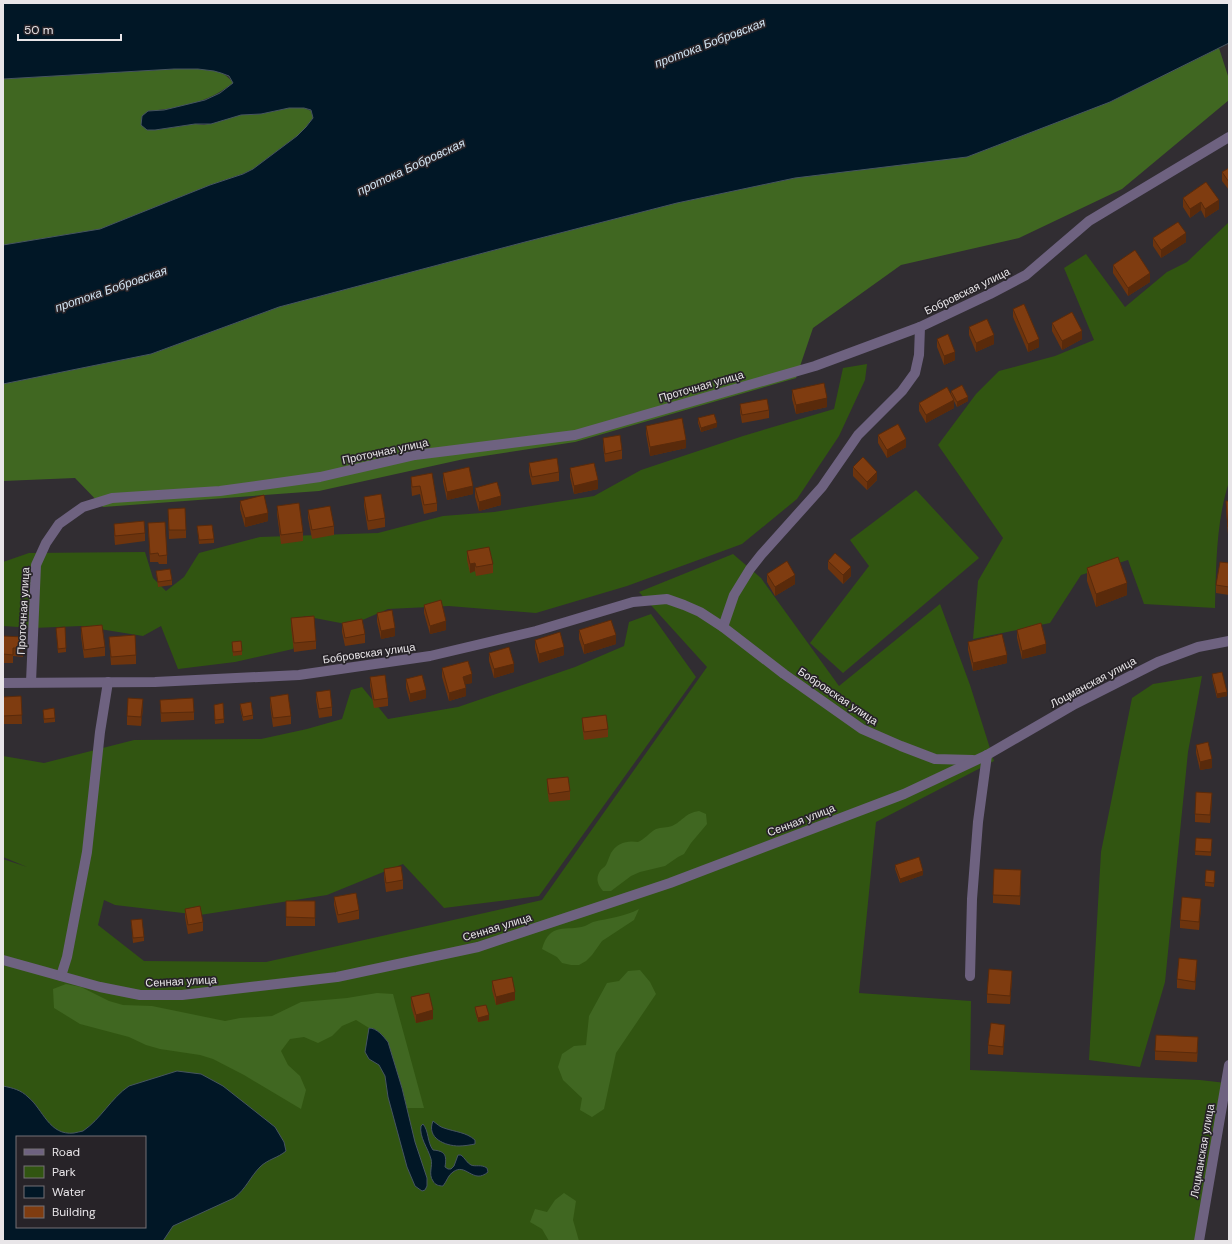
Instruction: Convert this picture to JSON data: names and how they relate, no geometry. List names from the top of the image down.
{
  "streets": {
    "street": [
      "Бобровская улица",
      "Проточная улица",
      "Лоцманская улица",
      "Сенная улица"
    ]
  },
  "crossings": [
    ["Бобровская улица", "Проточная улица"],
    ["Бобровская улица", "Лоцманская улица"],
    ["Бобровская улица", "Сенная улица"],
    ["Лоцманская улица", "Сенная улица"]
  ],
  "water": ["протока Бобровская"],
  "legend": [
    "Road",
    "Park",
    "Water",
    "Building"
  ],
  "scale_bar": "50 m"
}
